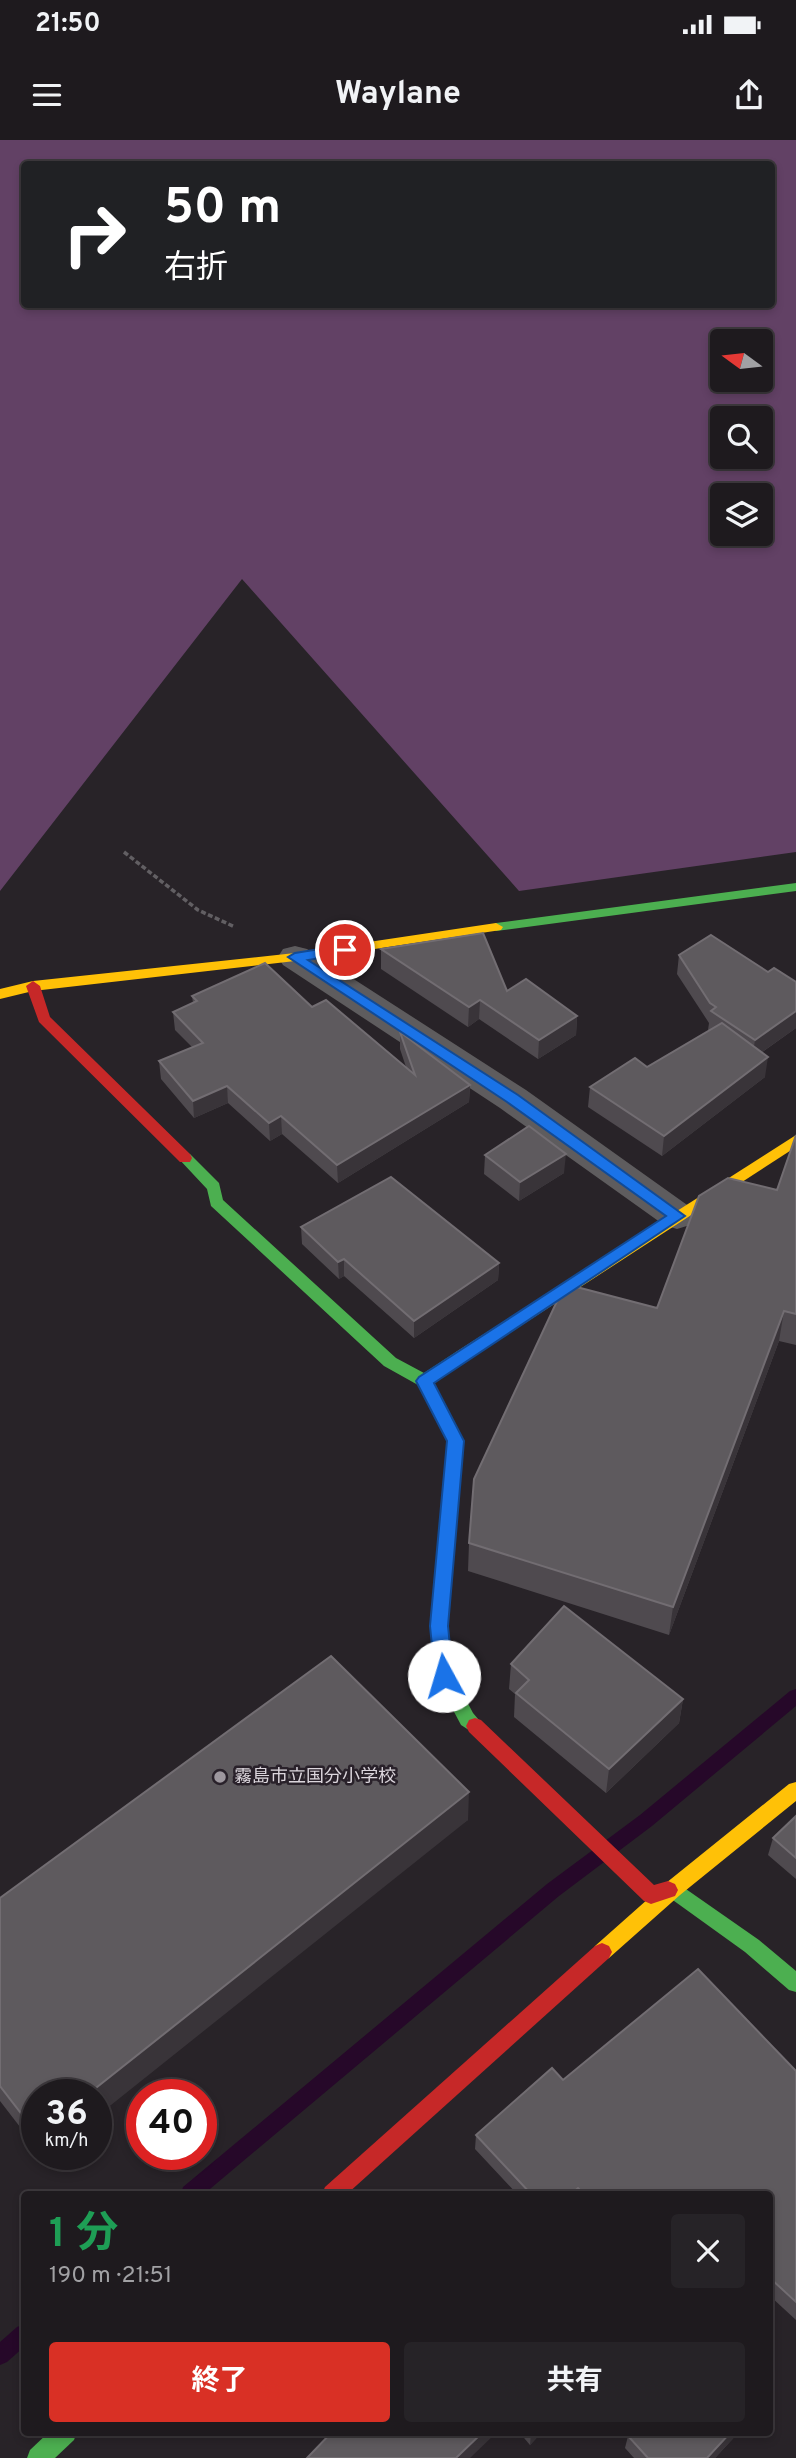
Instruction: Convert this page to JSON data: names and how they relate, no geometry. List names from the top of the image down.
{
  "places": ["霧島市立国分小学校"],
  "north": "left",
  "page": {
    "status": "21:50",
    "header": "Waylane",
    "turn": ["50 m", "右折"],
    "speed": "36 km/h",
    "limit": "40",
    "heading": ["1 分", "190 m · 21:51"],
    "buttons": ["終了", "共有"]
  }
}
